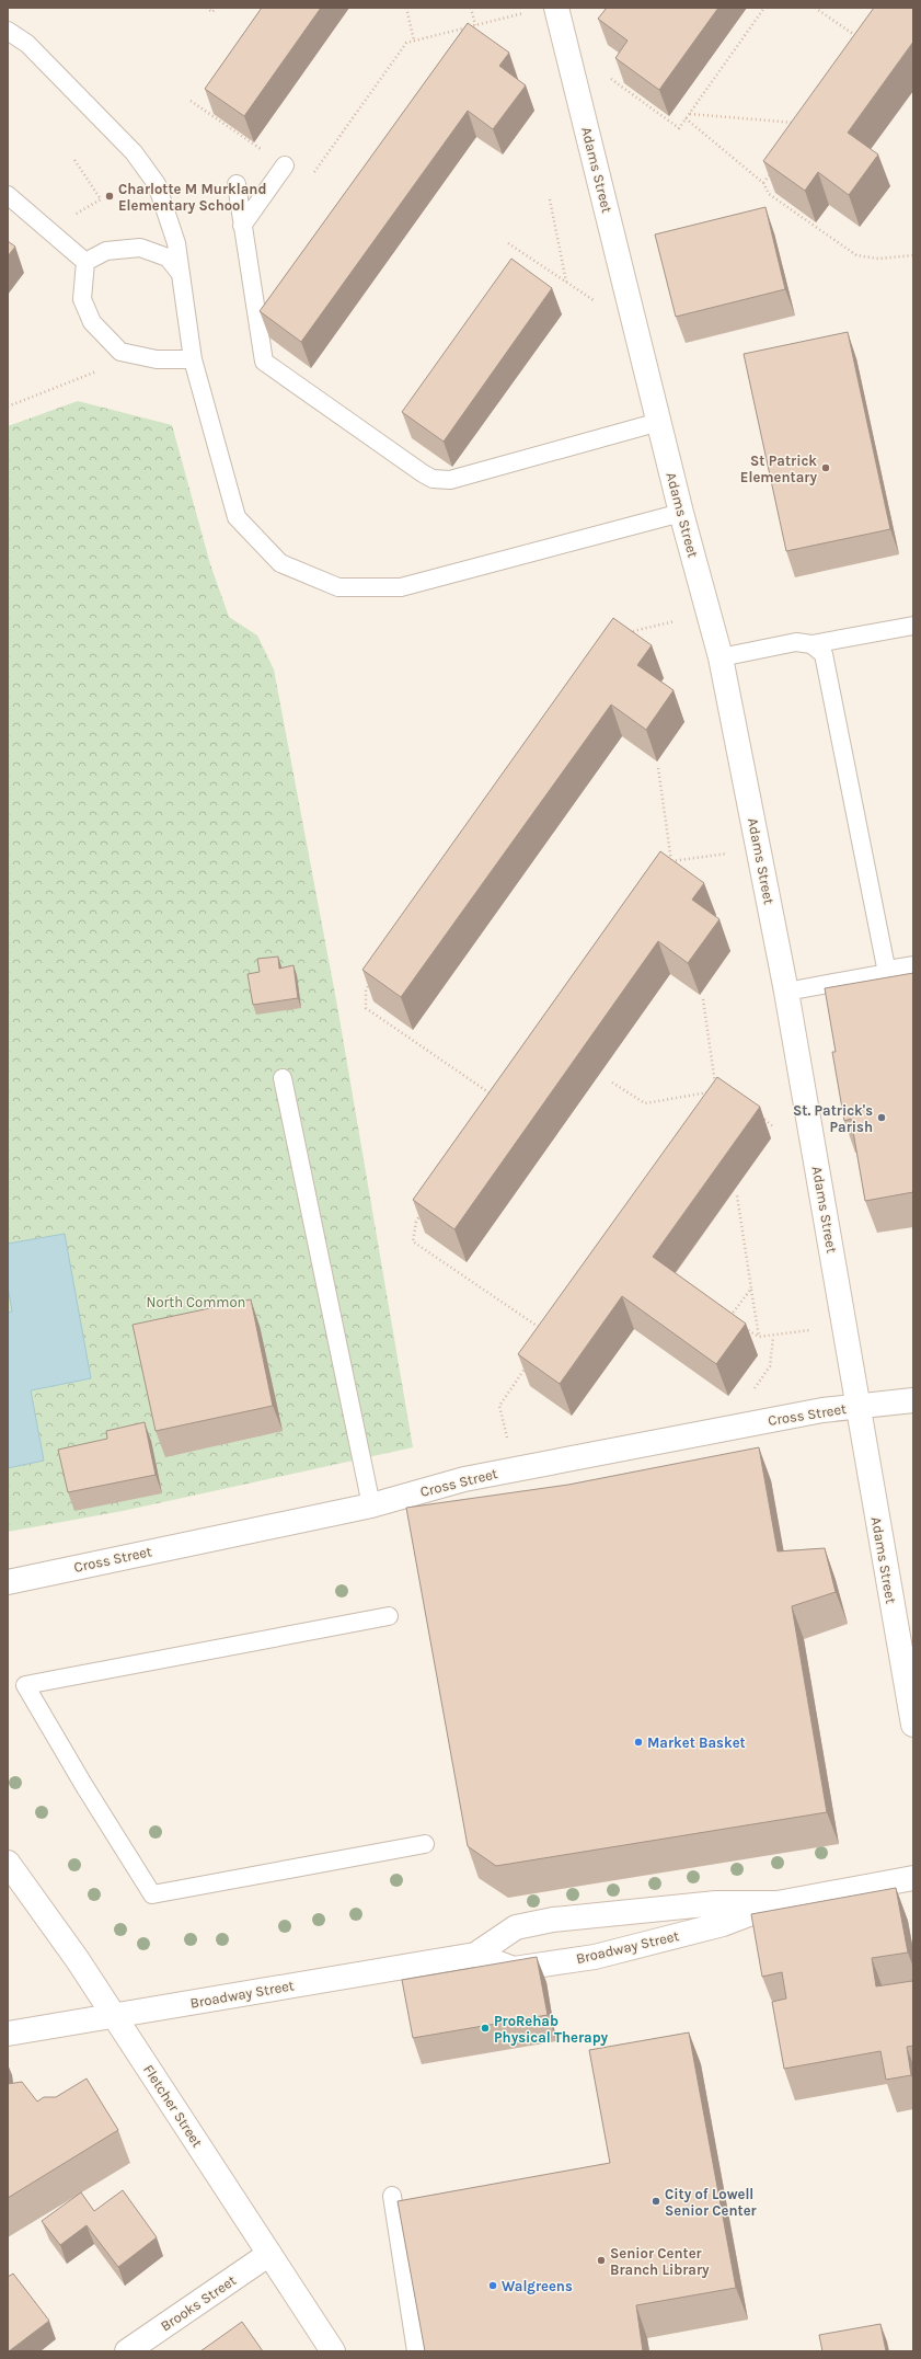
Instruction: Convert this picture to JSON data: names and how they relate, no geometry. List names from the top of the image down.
{
  "streets": {
    "street": [
      "Adams Street",
      "Cross Street",
      "Broadway Street",
      "Fletcher Street",
      "Brooks Street"
    ]
  },
  "crossings": [
    ["Adams Street", "Cross Street"],
    ["Broadway Street", "Fletcher Street"],
    ["Fletcher Street", "Brooks Street"]
  ],
  "parks": ["North Common"],
  "places": [
    "Charlotte M Murkland Elementary School",
    "St Patrick Elementary",
    "St. Patrick's Parish",
    "Market Basket",
    "ProRehab Physical Therapy",
    "City of Lowell Senior Center",
    "Senior Center Branch Library",
    "Walgreens"
  ]
}
